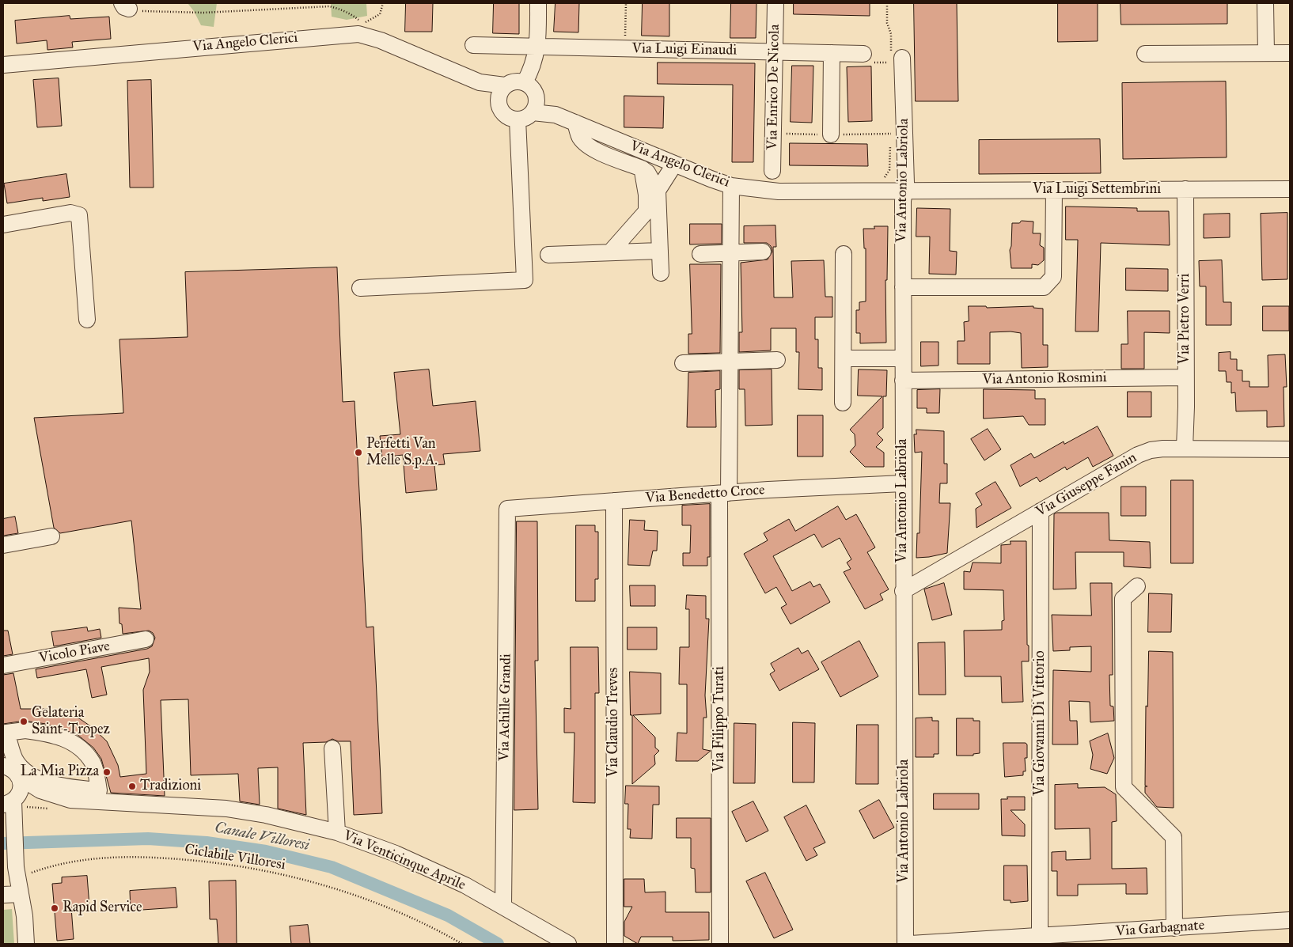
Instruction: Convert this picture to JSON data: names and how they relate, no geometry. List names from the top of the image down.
{
  "streets": {
    "street": [
      "Via Angelo Clerici",
      "Via Luigi Einaudi",
      "Via Enrico De Nicola",
      "Via Antonio Labriola",
      "Via Luigi Settembrini",
      "Via Pietro Verri",
      "Via Antonio Rosmini",
      "Via Giuseppe Fanin",
      "Via Benedetto Croce",
      "Vicolo Piave",
      "Via Achille Grandi",
      "Via Filippo Turati",
      "Via Claudio Treves",
      "Via Giovanni Di Vittorio",
      "Via Venticinque Aprile",
      "Via Garbagnate"
    ],
    "path": ["Ciclabile Villoresi"]
  },
  "crossings": [
    ["Via Angelo Clerici", "Via Antonio Labriola"],
    ["Via Angelo Clerici", "Via Luigi Settembrini"],
    ["Via Angelo Clerici", "Via Filippo Turati"],
    ["Via Luigi Einaudi", "Via Enrico De Nicola"],
    ["Via Antonio Labriola", "Via Luigi Settembrini"],
    ["Via Antonio Labriola", "Via Antonio Rosmini"],
    ["Via Antonio Labriola", "Via Giuseppe Fanin"],
    ["Via Antonio Labriola", "Via Benedetto Croce"],
    ["Via Luigi Settembrini", "Via Pietro Verri"],
    ["Via Pietro Verri", "Via Antonio Rosmini"],
    ["Via Pietro Verri", "Via Giuseppe Fanin"],
    ["Via Giuseppe Fanin", "Via Giovanni Di Vittorio"],
    ["Via Benedetto Croce", "Via Achille Grandi"],
    ["Via Benedetto Croce", "Via Filippo Turati"],
    ["Via Benedetto Croce", "Via Claudio Treves"],
    ["Via Achille Grandi", "Via Venticinque Aprile"],
    ["Via Giovanni Di Vittorio", "Via Garbagnate"]
  ],
  "water": ["Canale Villoresi"],
  "places": [
    "Perfetti Van Melle S.p.A.",
    "Gelateria Saint-Tropez",
    "La Mia Pizza",
    "Tradizioni",
    "Rapid Service"
  ]
}
